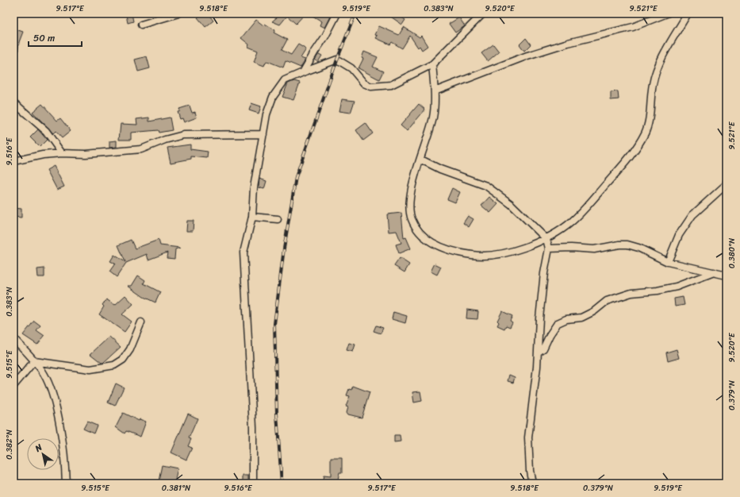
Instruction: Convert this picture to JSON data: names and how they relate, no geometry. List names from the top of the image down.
{
  "scale_bar": "50 m",
  "north": "top left",
  "coordinates": [
    "9.517°E",
    "9.518°E",
    "9.519°E",
    "0.383°N",
    "9.520°E",
    "9.521°E",
    "9.516°E",
    "0.380°N",
    "9.515°E",
    "0.379°N",
    "0.382°N",
    "0.381°N"
  ]
}
